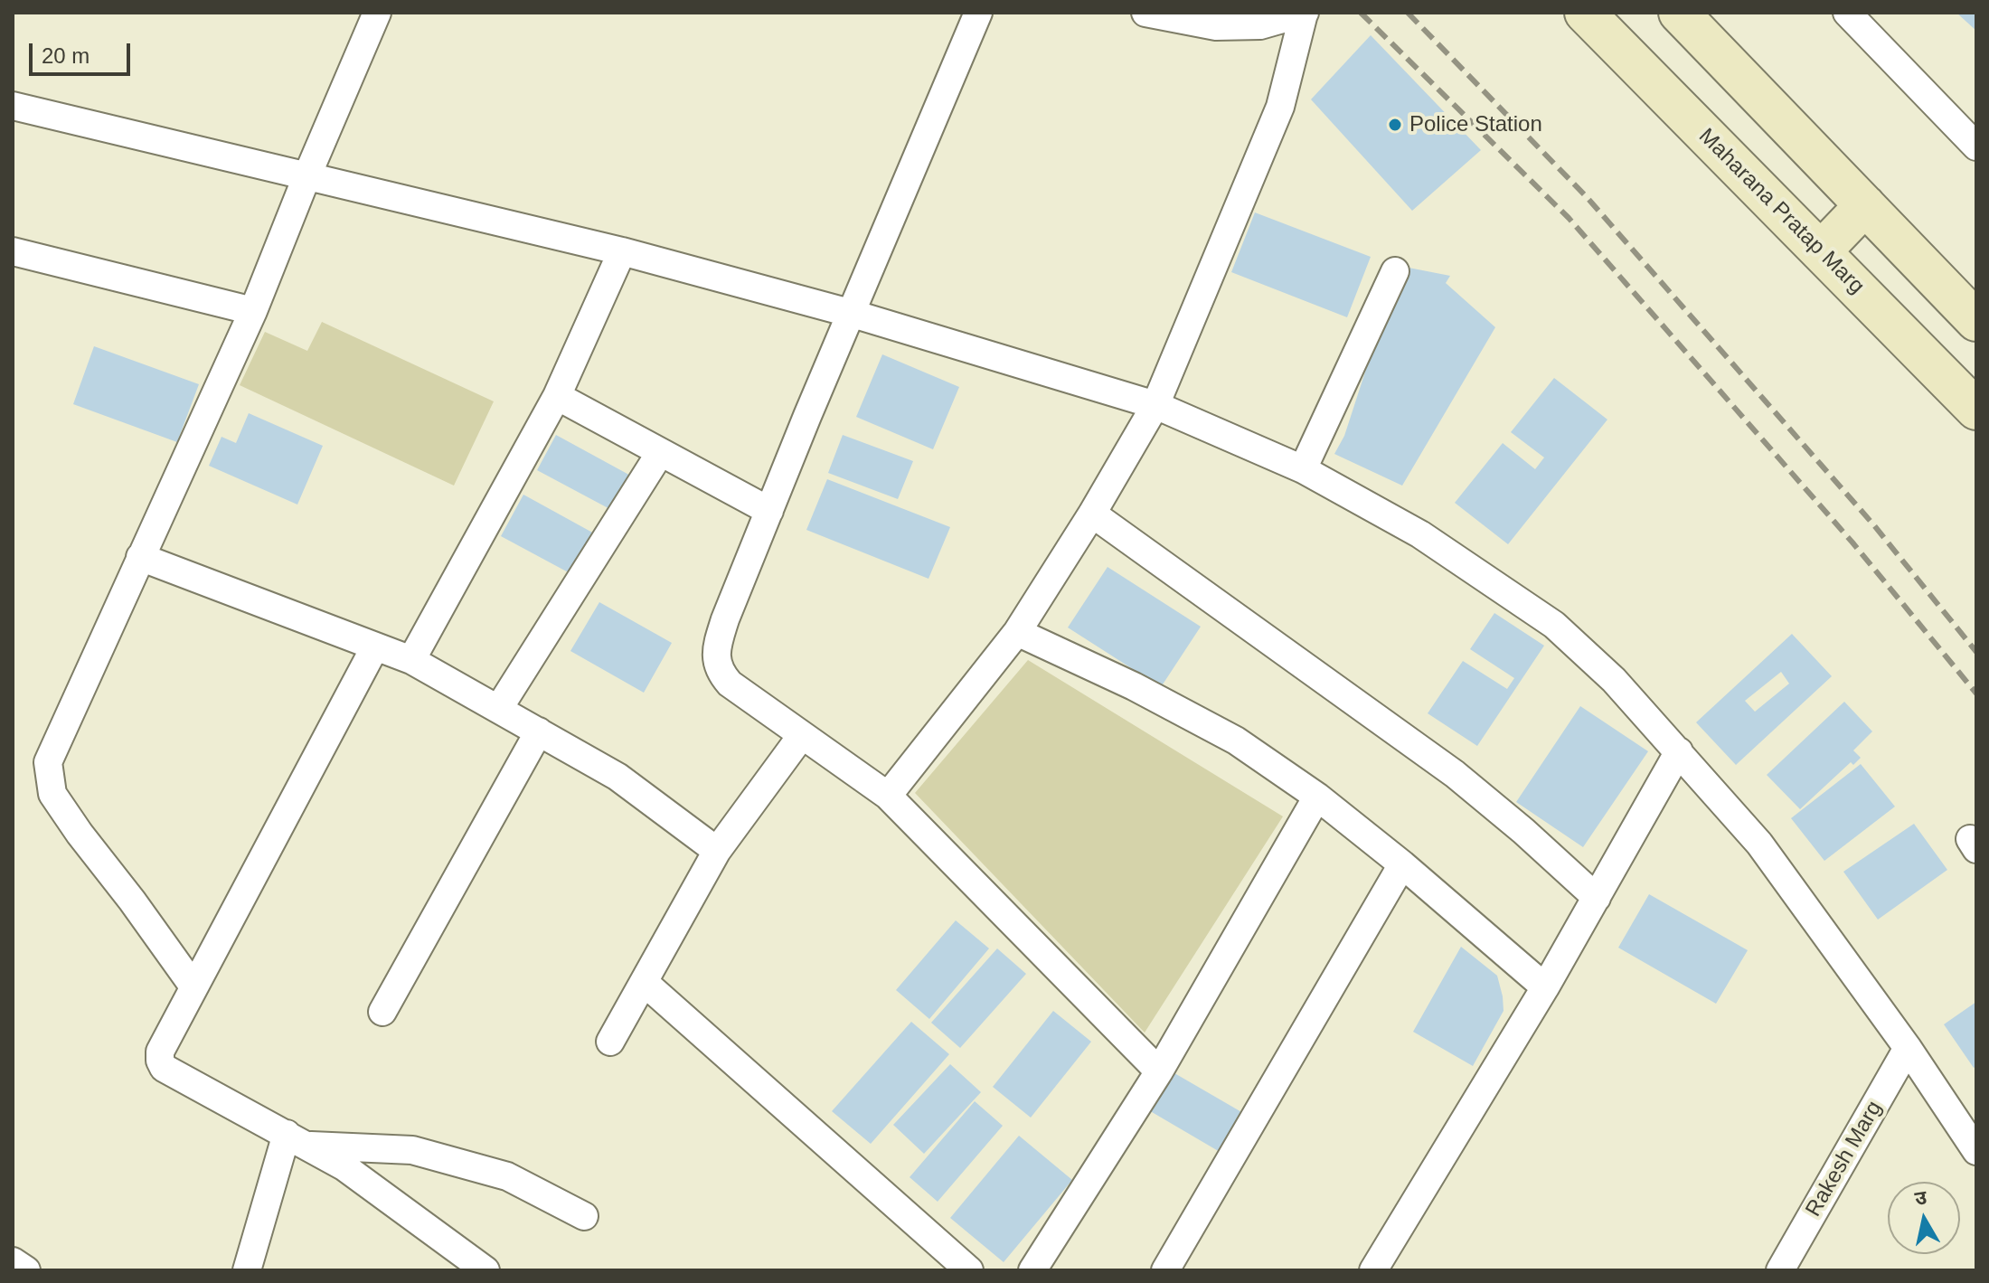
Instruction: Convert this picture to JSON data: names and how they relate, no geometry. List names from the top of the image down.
{
  "streets": {
    "main road": ["Maharana Pratap Marg"],
    "street": ["Rakesh Marg"]
  },
  "places": ["Police Station"],
  "scale_bar": "20 m",
  "north": "top"
}
